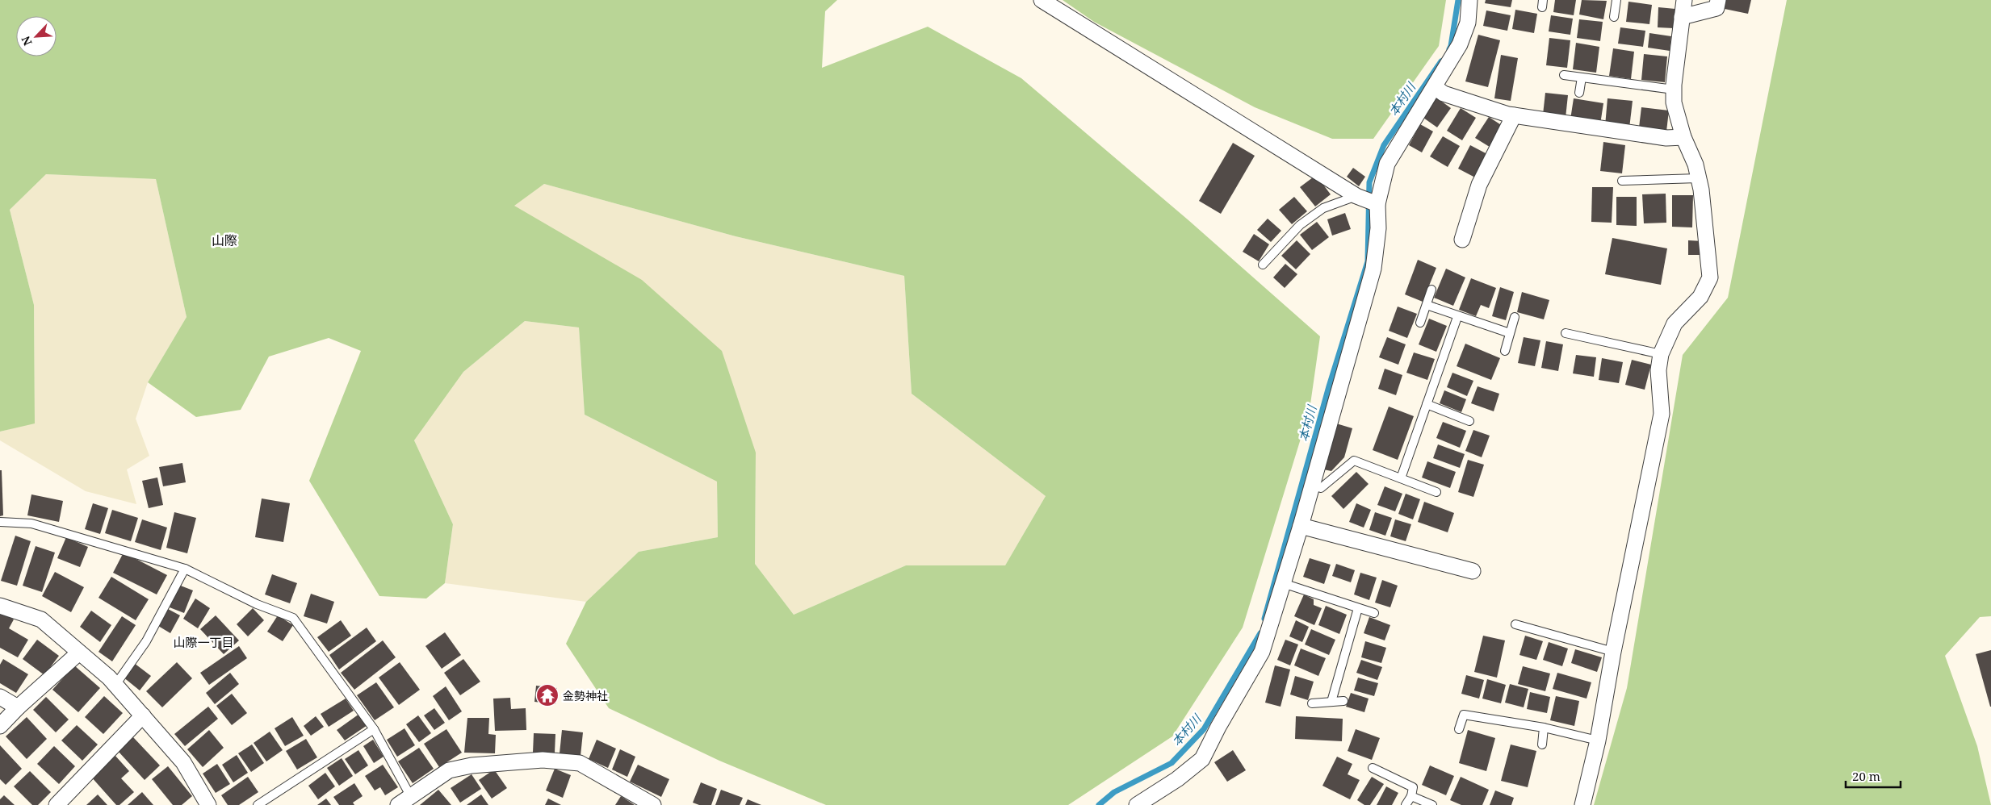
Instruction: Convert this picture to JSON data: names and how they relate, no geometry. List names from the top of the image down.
{
  "districts": ["山際", "山際一丁目"],
  "water": ["本村川"],
  "places": {
    "temple": ["金勢神社"]
  },
  "scale_bar": "20 m",
  "north": "bottom left"
}
